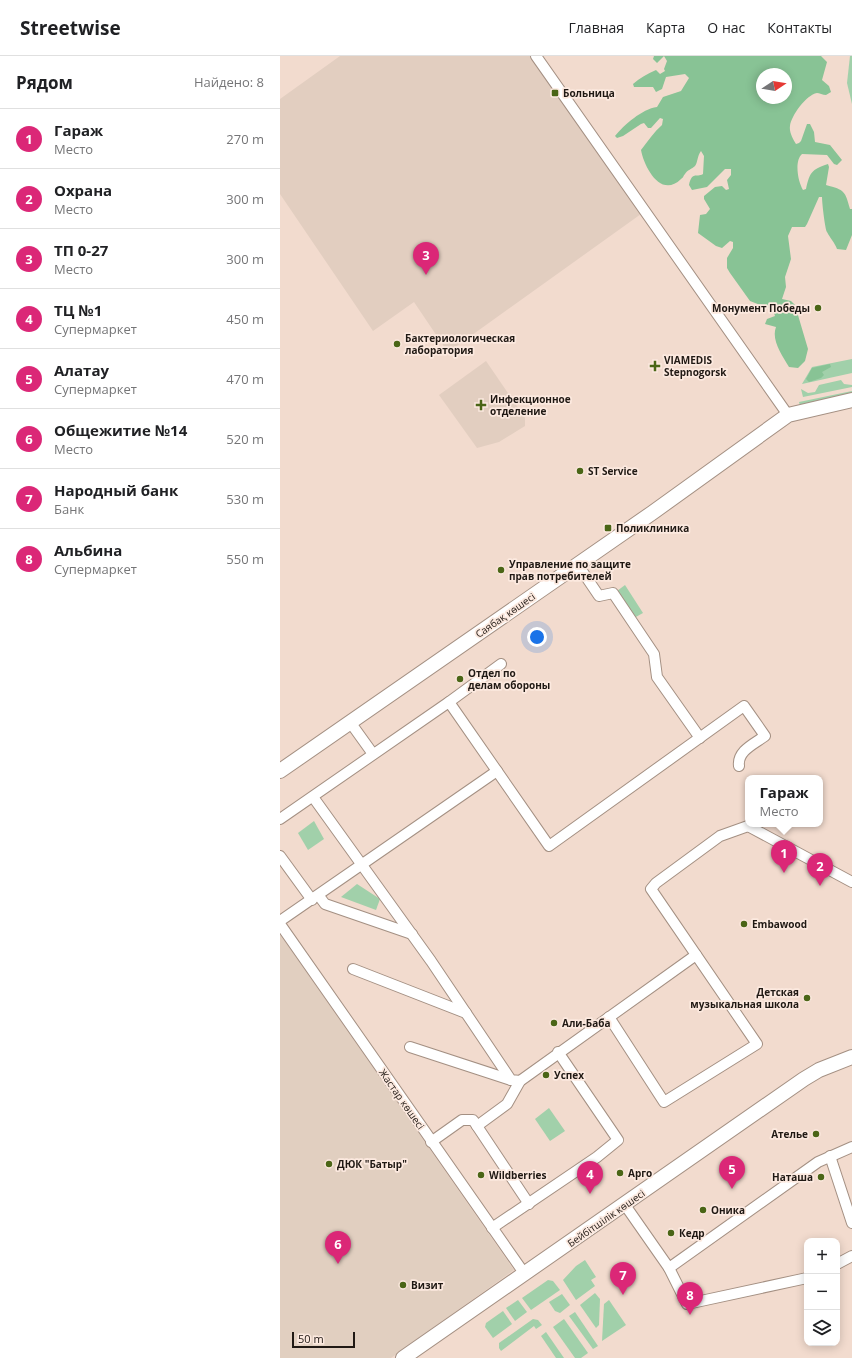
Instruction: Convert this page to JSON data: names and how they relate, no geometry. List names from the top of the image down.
{
  "streets": {
    "street": ["Саябақ көшесі", "Жастар көшесі", "Бейбітшілік көшесі"]
  },
  "crossings": [
    ["Жастар көшесі", "Бейбітшілік көшесі"]
  ],
  "places": {
    "transit": ["Больница", "Поликлиника"],
    "other": [
      "Монумент Победы",
      "Бактериологическая лаборатория",
      "ST Service",
      "Управление по защите прав потребителей",
      "Отдел по делам обороны",
      "Embawood",
      "Детская музыкальная школа",
      "Али-Баба",
      "Успех",
      "Ателье",
      "ДЮК \"Батыр\"",
      "Арго",
      "Wildberries",
      "Наташа",
      "Оника",
      "Кедр",
      "Визит"
    ],
    "health": ["VIAMEDIS Stepnogorsk", "Инфекционное отделение"]
  },
  "scale_bar": "50 m",
  "north": "right",
  "page": {
    "header": "Streetwise",
    "nav": [
      "Главная",
      "Карта",
      "О нас",
      "Контакты"
    ],
    "heading": ["Рядом", "Найдено: 8"],
    "list": [
      {
        "mark": "1",
        "name": "Гараж",
        "note": "Место",
        "value": "270 m"
      },
      {
        "mark": "2",
        "name": "Охрана",
        "note": "Место",
        "value": "300 m"
      },
      {
        "mark": "3",
        "name": "ТП 0-27",
        "note": "Место",
        "value": "300 m"
      },
      {
        "mark": "4",
        "name": "ТЦ №1",
        "note": "Супермаркет",
        "value": "450 m"
      },
      {
        "mark": "5",
        "name": "Алатау",
        "note": "Супермаркет",
        "value": "470 m"
      },
      {
        "mark": "6",
        "name": "Общежитие №14",
        "note": "Место",
        "value": "520 m"
      },
      {
        "mark": "7",
        "name": "Народный банк",
        "note": "Банк",
        "value": "530 m"
      },
      {
        "mark": "8",
        "name": "Альбина",
        "note": "Супермаркет",
        "value": "550 m"
      }
    ],
    "pins": [
      "3",
      "1",
      "2",
      "5",
      "4",
      "6",
      "7",
      "8"
    ],
    "popup": ["Гараж", "Место"],
    "map_buttons": ["+", "−"],
    "scale": "50 m"
  }
}
